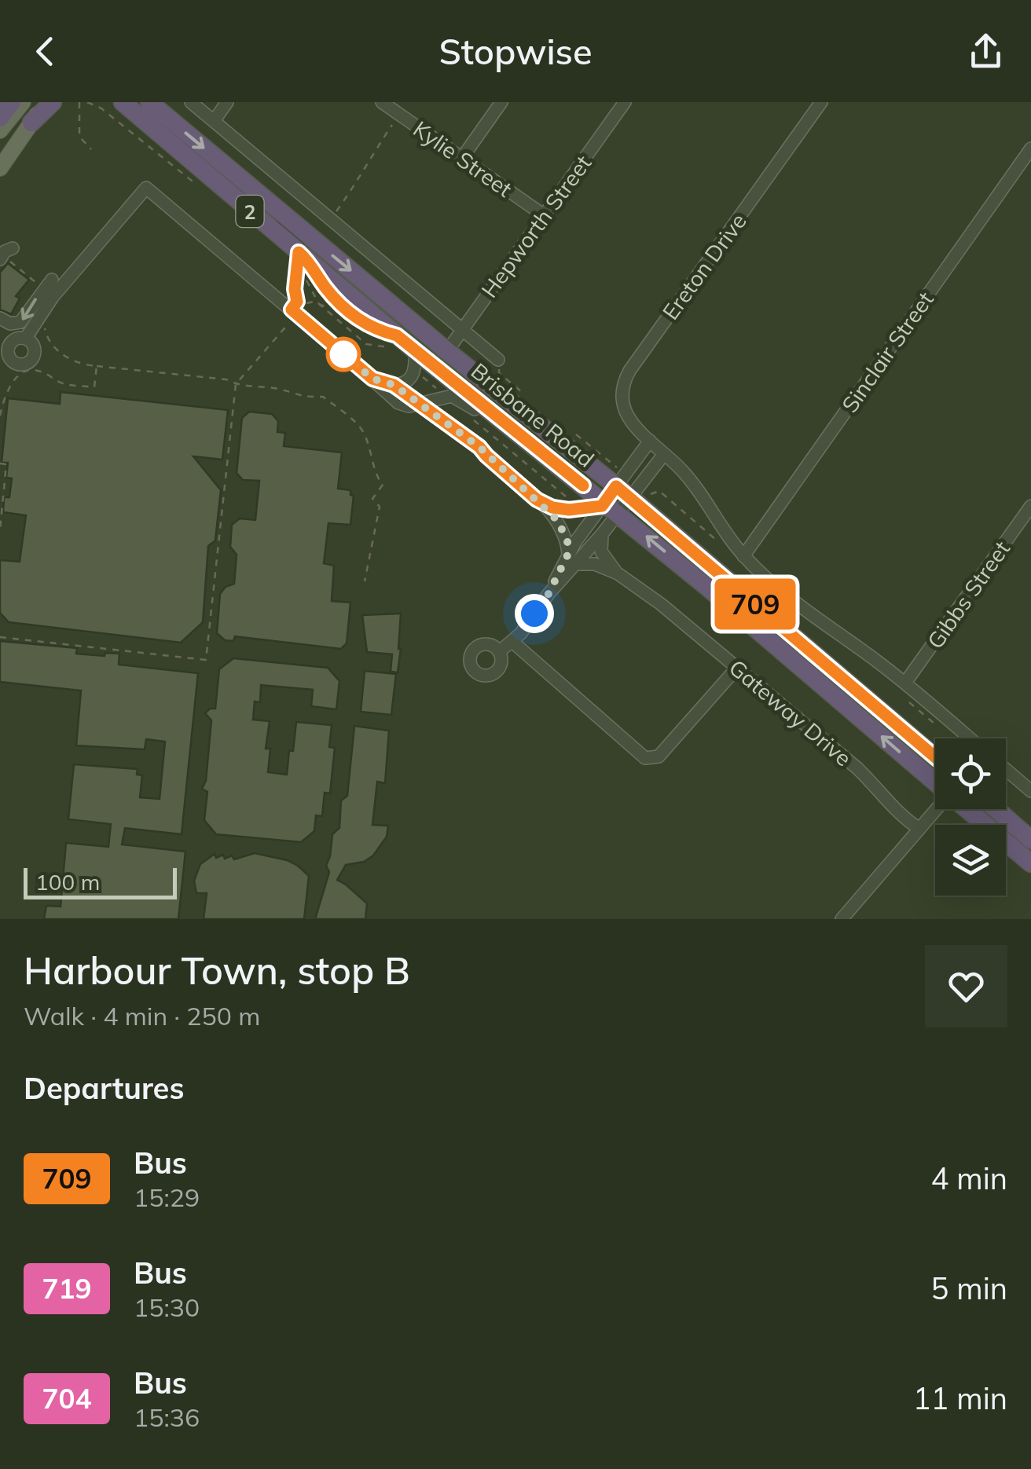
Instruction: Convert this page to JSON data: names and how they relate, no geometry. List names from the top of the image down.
{
  "streets": {
    "highway": ["2", "Brisbane Road"],
    "street": [
      "Kylie Street",
      "Hepworth Street",
      "Ereton Drive",
      "Sinclair Street",
      "Gibbs Street",
      "Gateway Drive"
    ]
  },
  "crossings": [
    ["Kylie Street", "Hepworth Street"],
    ["Hepworth Street", "Brisbane Road"]
  ],
  "lines": ["bus line 709"],
  "scale_bar": "100 m",
  "page": {
    "header": "Stopwise",
    "on_map": "709",
    "scale": "100 m",
    "heading": [
      ["Harbour Town, stop B", "Walk · 4 min · 250 m"],
      "Departures"
    ],
    "list": [
      {
        "mark": "709",
        "name": "Bus",
        "note": "15:29",
        "value": "4 min"
      },
      {
        "mark": "719",
        "name": "Bus",
        "note": "15:30",
        "value": "5 min"
      },
      {
        "mark": "704",
        "name": "Bus",
        "note": "15:36",
        "value": "11 min"
      }
    ]
  }
}
